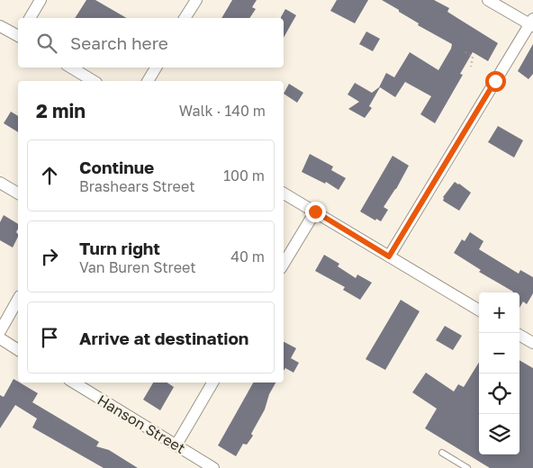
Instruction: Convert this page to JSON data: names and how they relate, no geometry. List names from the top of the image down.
{
  "streets": {
    "street": ["Hanson Street"]
  },
  "page": {
    "search": "Search here",
    "heading": ["2 min", "Walk · 140 m"],
    "list": [
      ["Continue", "Brashears Street", "100 m"],
      ["Turn right", "Van Buren Street", "40 m"],
      "Arrive at destination"
    ],
    "map_buttons": ["+", "−"]
  }
}
